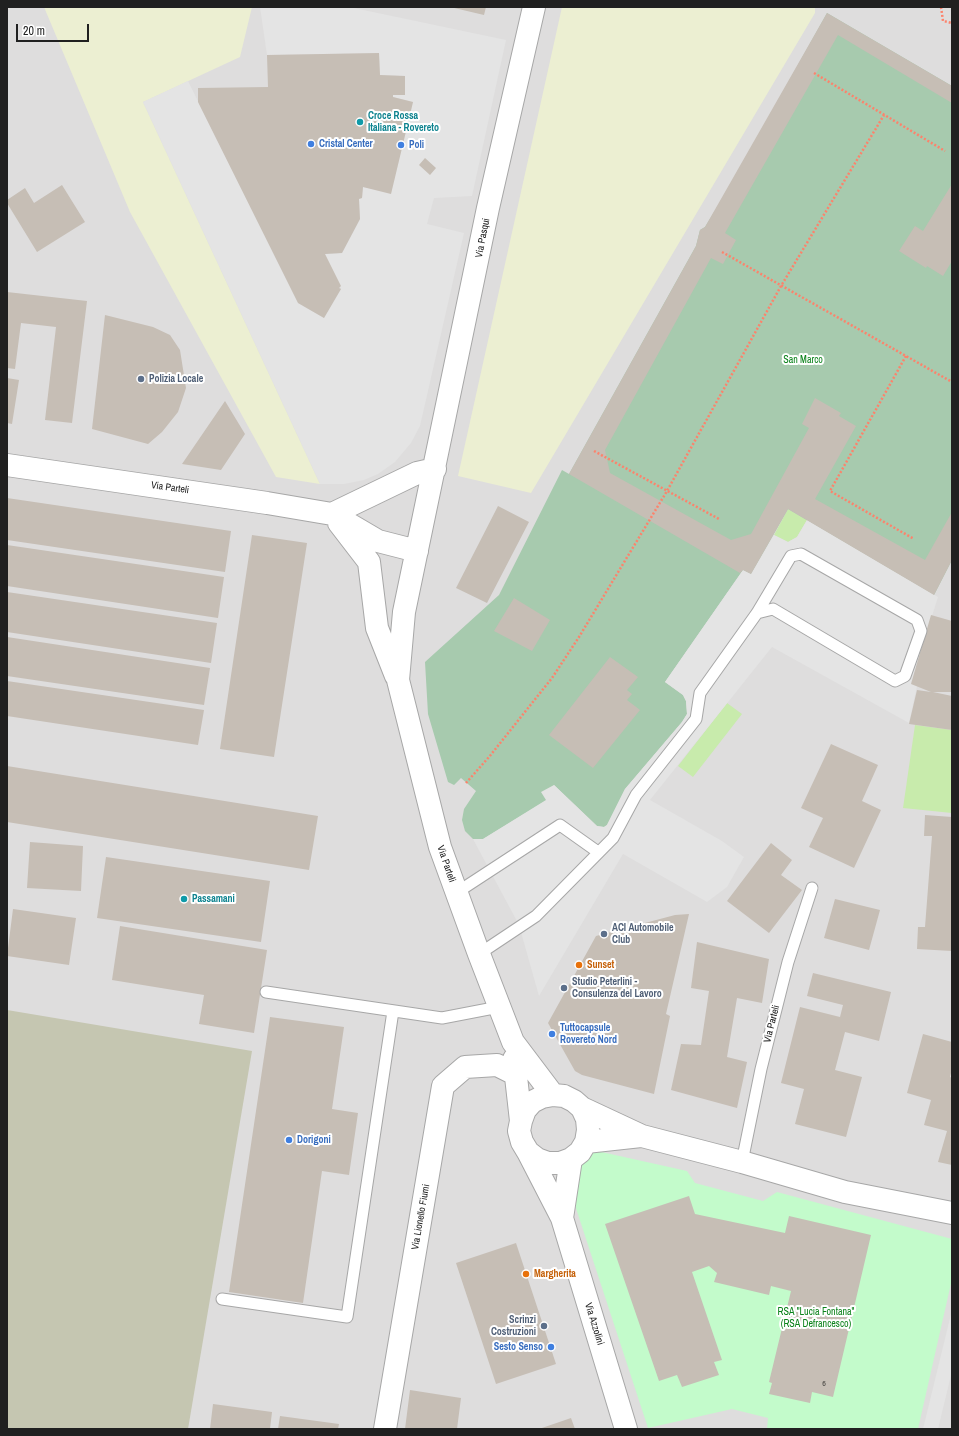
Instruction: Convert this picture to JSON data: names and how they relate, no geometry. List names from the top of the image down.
{
  "streets": {
    "street": [
      "Via Pasqui",
      "Via Parteli",
      "Via Lionello Fiumi",
      "Via Azzolini"
    ]
  },
  "crossings": [
    ["Via Pasqui", "Via Parteli"],
    ["Via Parteli", "Via Lionello Fiumi"],
    ["Via Parteli", "Via Azzolini"]
  ],
  "parks": ["San Marco", "RSA \"Lucia Fontana\" (RSA Defrancesco)"],
  "places": [
    "Croce Rossa Italiana - Rovereto",
    "Cristal Center",
    "Poli",
    "Polizia Locale",
    "Passamani",
    "ACI Automobile Club",
    "Sunset",
    "Studio Peterlini - Consulenza del Lavoro",
    "Tuttocapsule Rovereto Nord",
    "Dorigoni",
    "Margherita",
    "Scrinzi Costruzioni",
    "Sesto Senso"
  ],
  "house_numbers": ["6"],
  "scale_bar": "20 m"
}
